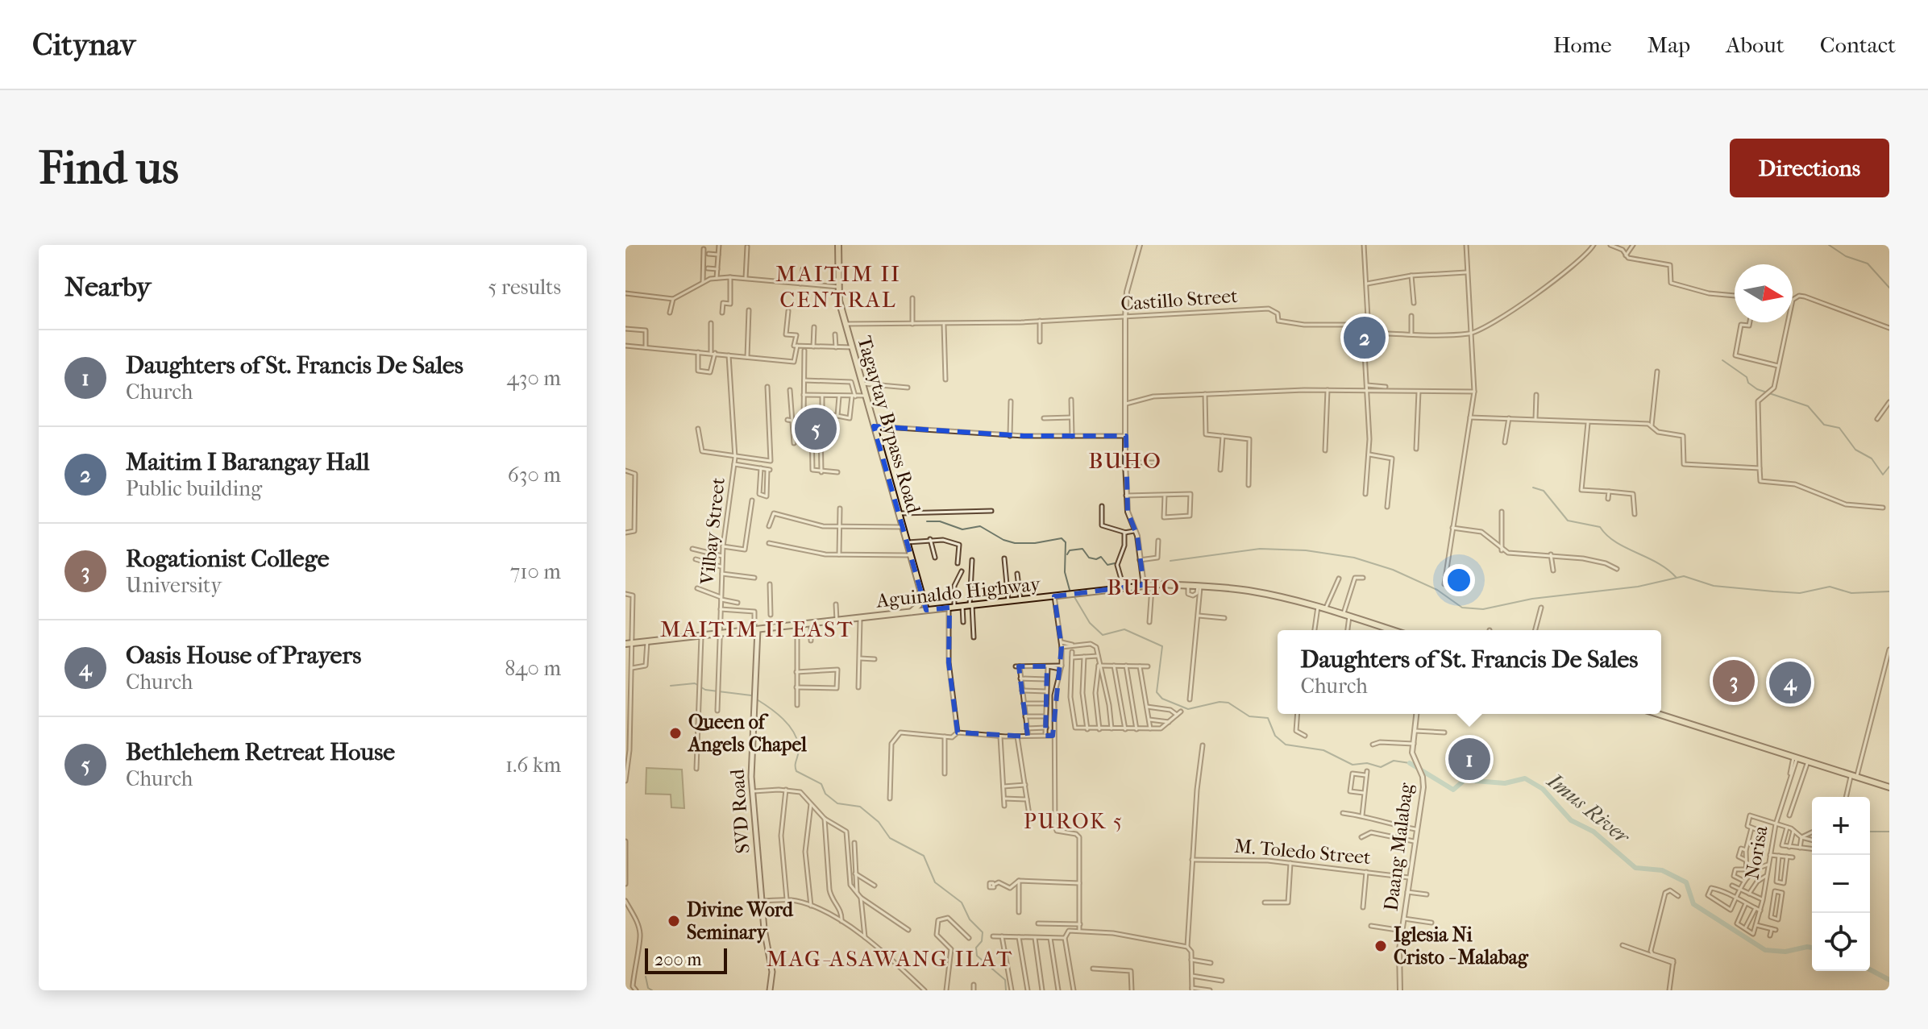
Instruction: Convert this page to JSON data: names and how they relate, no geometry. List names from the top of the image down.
{
  "streets": {
    "main road": ["Tagaytay Bypass Road", "Aguinaldo Highway", "SVD Road"],
    "street": [
      "Castillo Street",
      "Vilbay Street",
      "Daang Malabag",
      "M. Toledo Street",
      "Norisa"
    ]
  },
  "crossings": [
    ["Castillo Street", "Tagaytay Bypass Road"],
    ["Tagaytay Bypass Road", "Aguinaldo Highway"],
    ["Vilbay Street", "Aguinaldo Highway"],
    ["Aguinaldo Highway", "SVD Road"],
    ["Daang Malabag", "M. Toledo Street"]
  ],
  "districts": [
    "MAITIM II CENTRAL",
    "BUHO",
    "BUHO",
    "MAITIM II EAST",
    "PUROK 5",
    "MAG-ASAWANG ILAT"
  ],
  "water": ["Imus River"],
  "places": ["Queen of Angels Chapel", "Divine Word Seminary", "Iglesia Ni Cristo - Malabag"],
  "scale_bar": "200 m",
  "north": "right",
  "page": {
    "header": "Citynav",
    "nav": [
      "Home",
      "Map",
      "About",
      "Contact"
    ],
    "buttons": "Directions",
    "title": "Find us",
    "heading": ["Nearby", "5 results"],
    "pins": [
      "2",
      "5",
      "3",
      "4",
      "1"
    ],
    "list": [
      {
        "mark": "1",
        "name": "Daughters of St. Francis De Sales",
        "note": "Church",
        "value": "430 m"
      },
      {
        "mark": "2",
        "name": "Maitim I Barangay Hall",
        "note": "Public building",
        "value": "630 m"
      },
      {
        "mark": "3",
        "name": "Rogationist College",
        "note": "University",
        "value": "710 m"
      },
      {
        "mark": "4",
        "name": "Oasis House of Prayers",
        "note": "Church",
        "value": "840 m"
      },
      {
        "mark": "5",
        "name": "Bethlehem Retreat House",
        "note": "Church",
        "value": "1.6 km"
      }
    ],
    "popup": ["Daughters of St. Francis De Sales", "Church"],
    "map_buttons": ["+", "−"],
    "scale": "200 m"
  }
}
